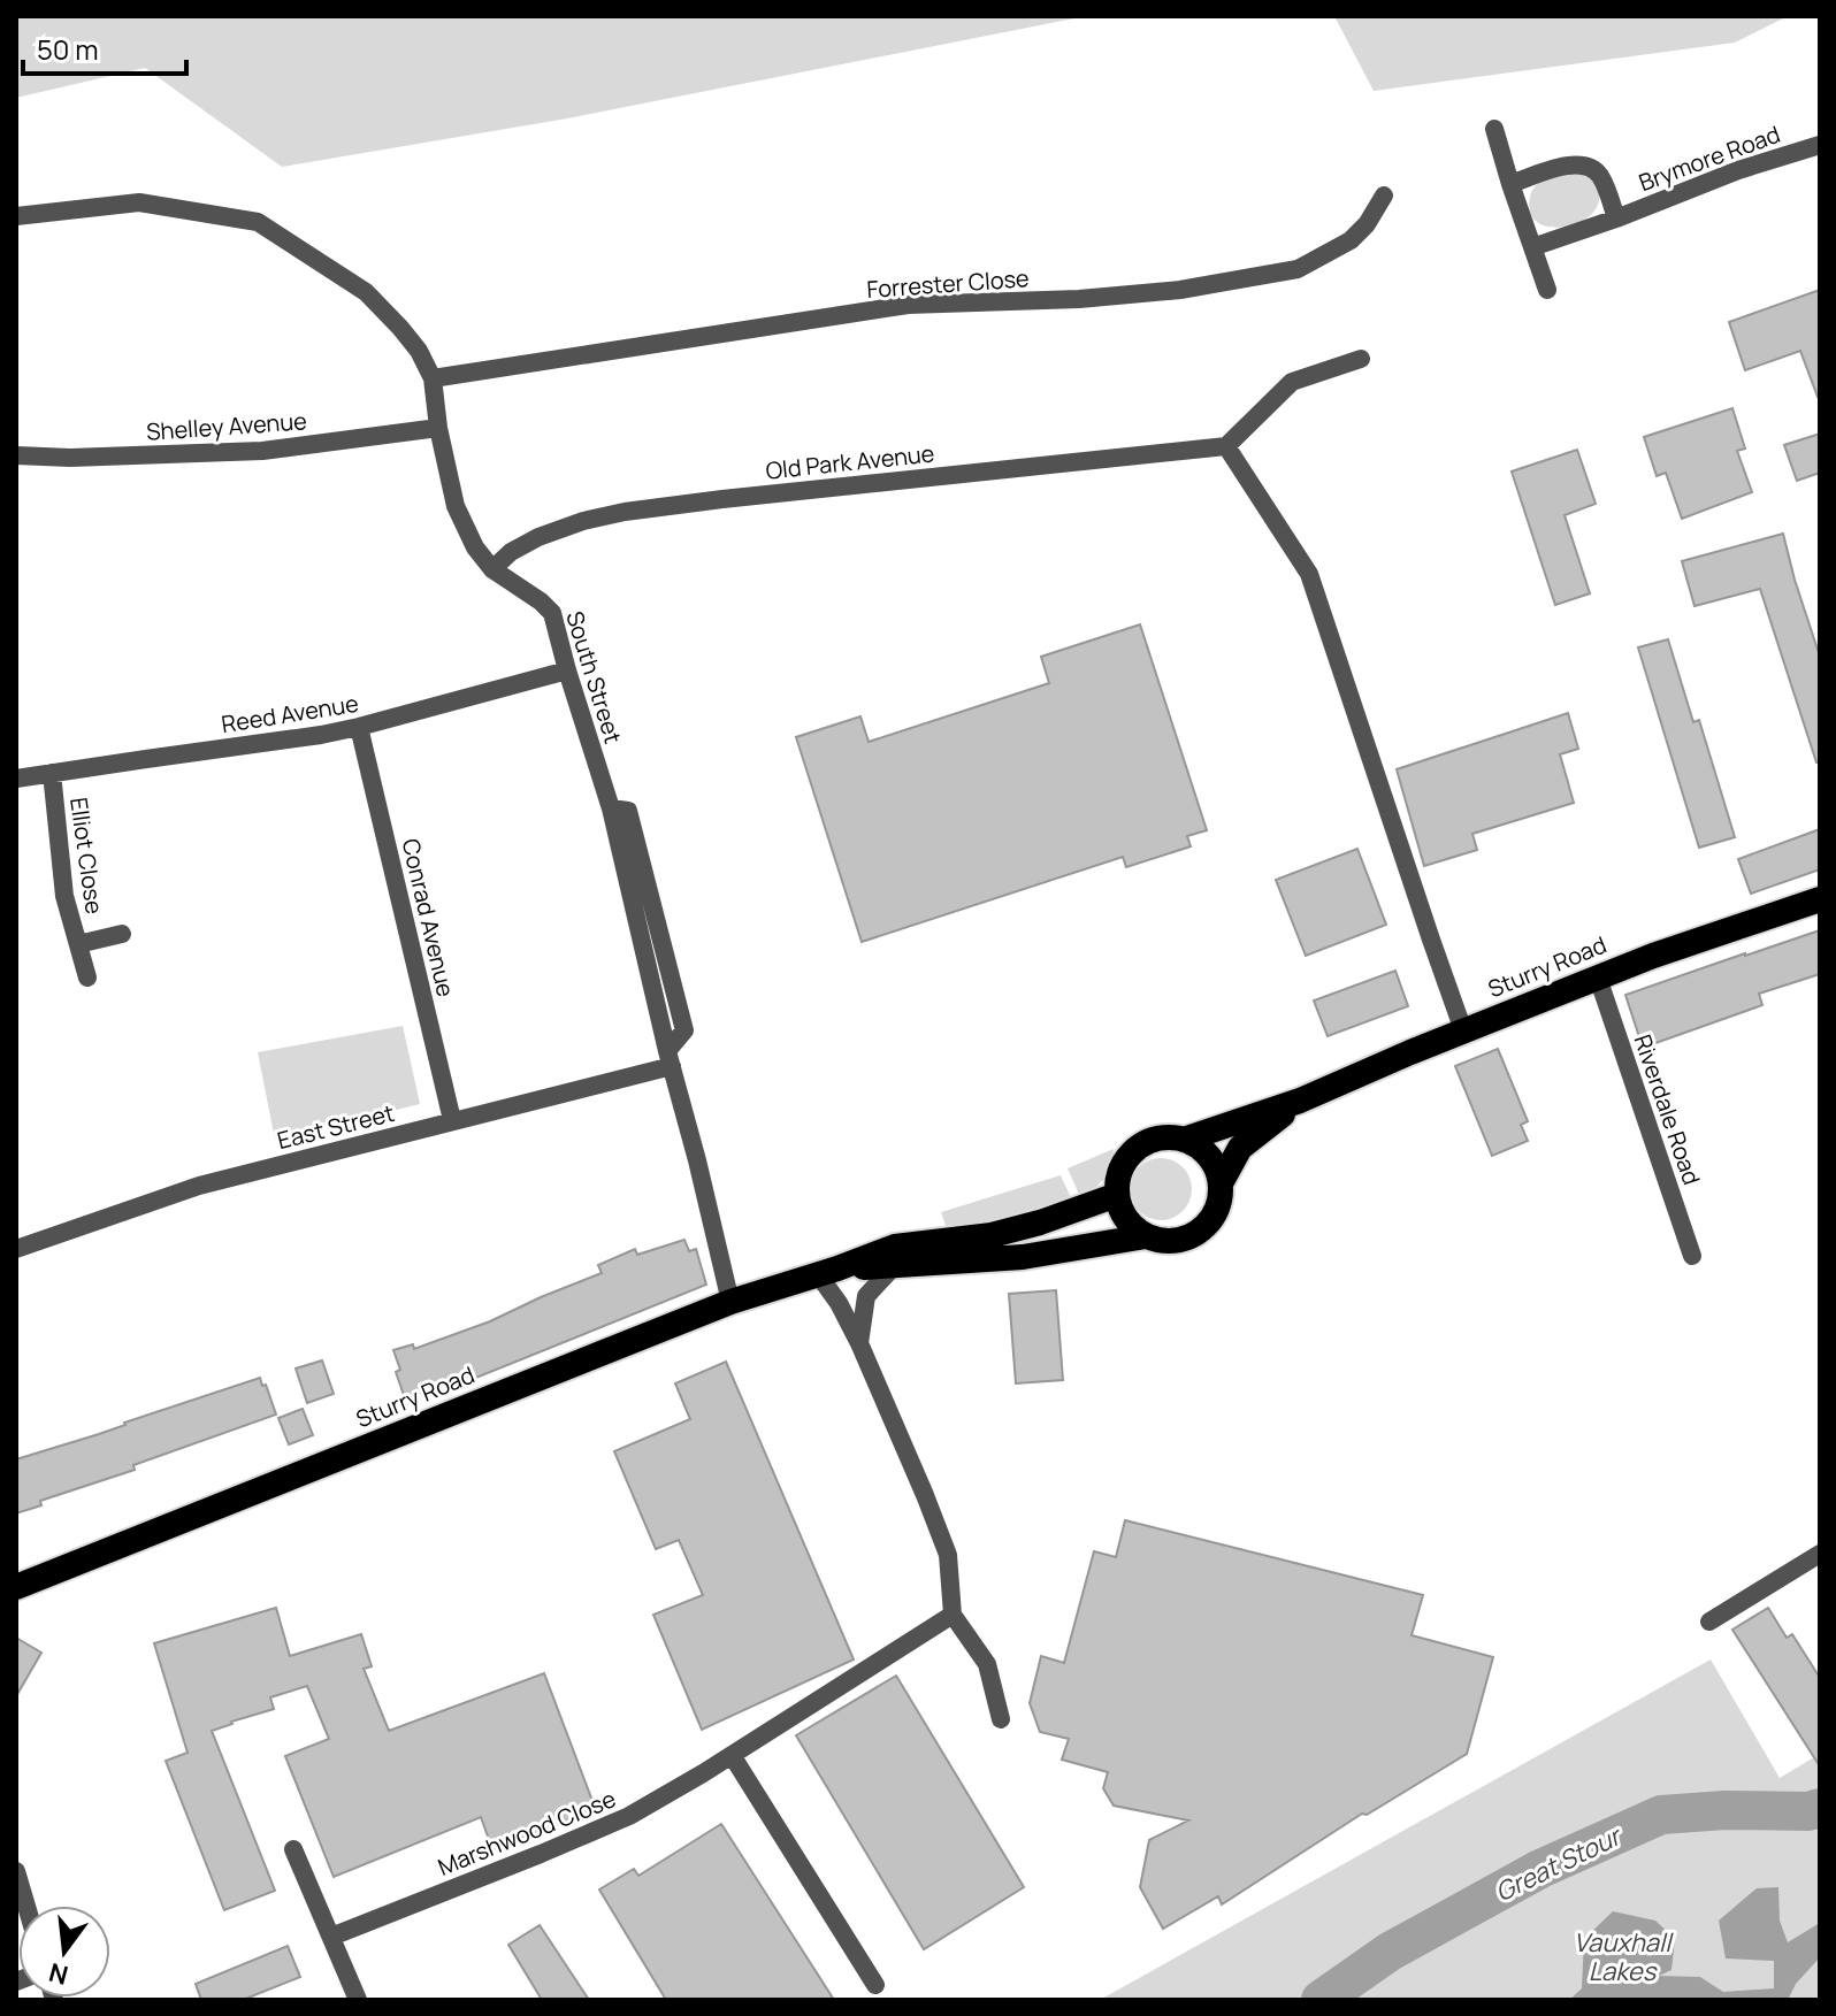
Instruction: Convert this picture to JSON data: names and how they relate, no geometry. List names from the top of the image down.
{
  "streets": {
    "highway": ["Sturry Road"],
    "street": [
      "Brymore Road",
      "Forrester Close",
      "Shelley Avenue",
      "Old Park Avenue",
      "South Street",
      "Reed Avenue",
      "Elliot Close",
      "Conrad Avenue",
      "Riverdale Road",
      "East Street",
      "Marshwood Close"
    ]
  },
  "crossings": [
    ["Forrester Close", "South Street"],
    ["Shelley Avenue", "South Street"],
    ["Old Park Avenue", "South Street"],
    ["South Street", "Reed Avenue"],
    ["South Street", "Sturry Road"],
    ["South Street", "East Street"],
    ["Reed Avenue", "Elliot Close"],
    ["Reed Avenue", "Conrad Avenue"],
    ["Conrad Avenue", "East Street"],
    ["Sturry Road", "Riverdale Road"]
  ],
  "water": ["Great Stour", "Vauxhall Lakes"],
  "scale_bar": "50 m",
  "north": "bottom"
}
